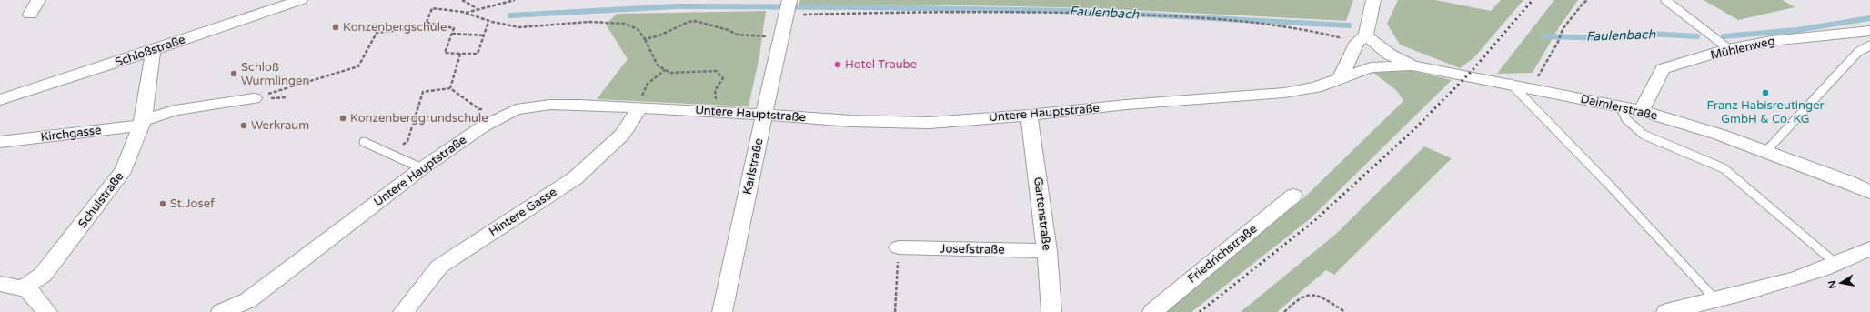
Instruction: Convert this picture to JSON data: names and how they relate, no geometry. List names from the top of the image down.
{
  "streets": {
    "street": [
      "Mühlenweg",
      "Schloßstraße",
      "Daimlerstraße",
      "Untere Hauptstraße",
      "Kirchgasse",
      "Karlstraße",
      "Schulstraße",
      "Hintere Gasse",
      "Gartenstraße",
      "Josefstraße",
      "Friedrichstraße"
    ]
  },
  "crossings": [
    ["Mühlenweg", "Daimlerstraße"],
    ["Schloßstraße", "Schulstraße"],
    ["Daimlerstraße", "Untere Hauptstraße"],
    ["Untere Hauptstraße", "Karlstraße"],
    ["Untere Hauptstraße", "Hintere Gasse"],
    ["Untere Hauptstraße", "Gartenstraße"],
    ["Kirchgasse", "Schulstraße"],
    ["Gartenstraße", "Josefstraße"]
  ],
  "water": ["Faulenbach"],
  "places": [
    "Konzenbergschule",
    "Hotel Traube",
    "Schloß Wurmlingen",
    "Franz Habisreutinger GmbH & Co. KG",
    "Konzenberggrundschule",
    "Werkraum",
    "St.Josef"
  ],
  "north": "left"
}
